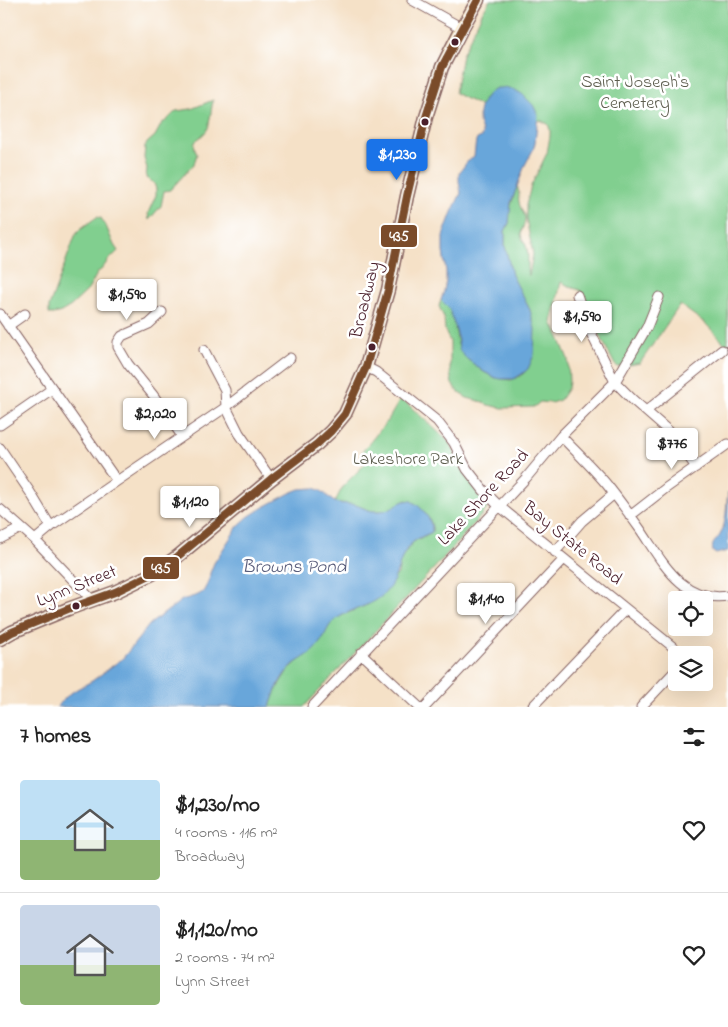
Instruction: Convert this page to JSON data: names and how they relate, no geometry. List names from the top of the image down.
{
  "streets": {
    "main road": ["Broadway", "Lynn Street"],
    "street": ["Lake Shore Road", "Bay State Road"]
  },
  "crossings": [
    ["Broadway", "Bay State Road"],
    ["Broadway", "Lynn Street"],
    ["Lake Shore Road", "Bay State Road"]
  ],
  "water": ["Browns Pond"],
  "parks": ["Saint Joseph's Cemetery", "Lakeshore Park"],
  "lines": ["transit line 435"],
  "page": {
    "price": [
      "$1,230",
      "$1,590",
      "$1,590",
      "$2,020",
      "$776",
      "$1,120",
      "$1,140"
    ],
    "heading": "7 homes",
    "list": [
      {
        "name": "$1,230/mo",
        "note": "4 rooms · 116 m² · Broadway"
      },
      {
        "name": "$1,120/mo",
        "note": "2 rooms · 74 m² · Lynn Street"
      }
    ]
  }
}
